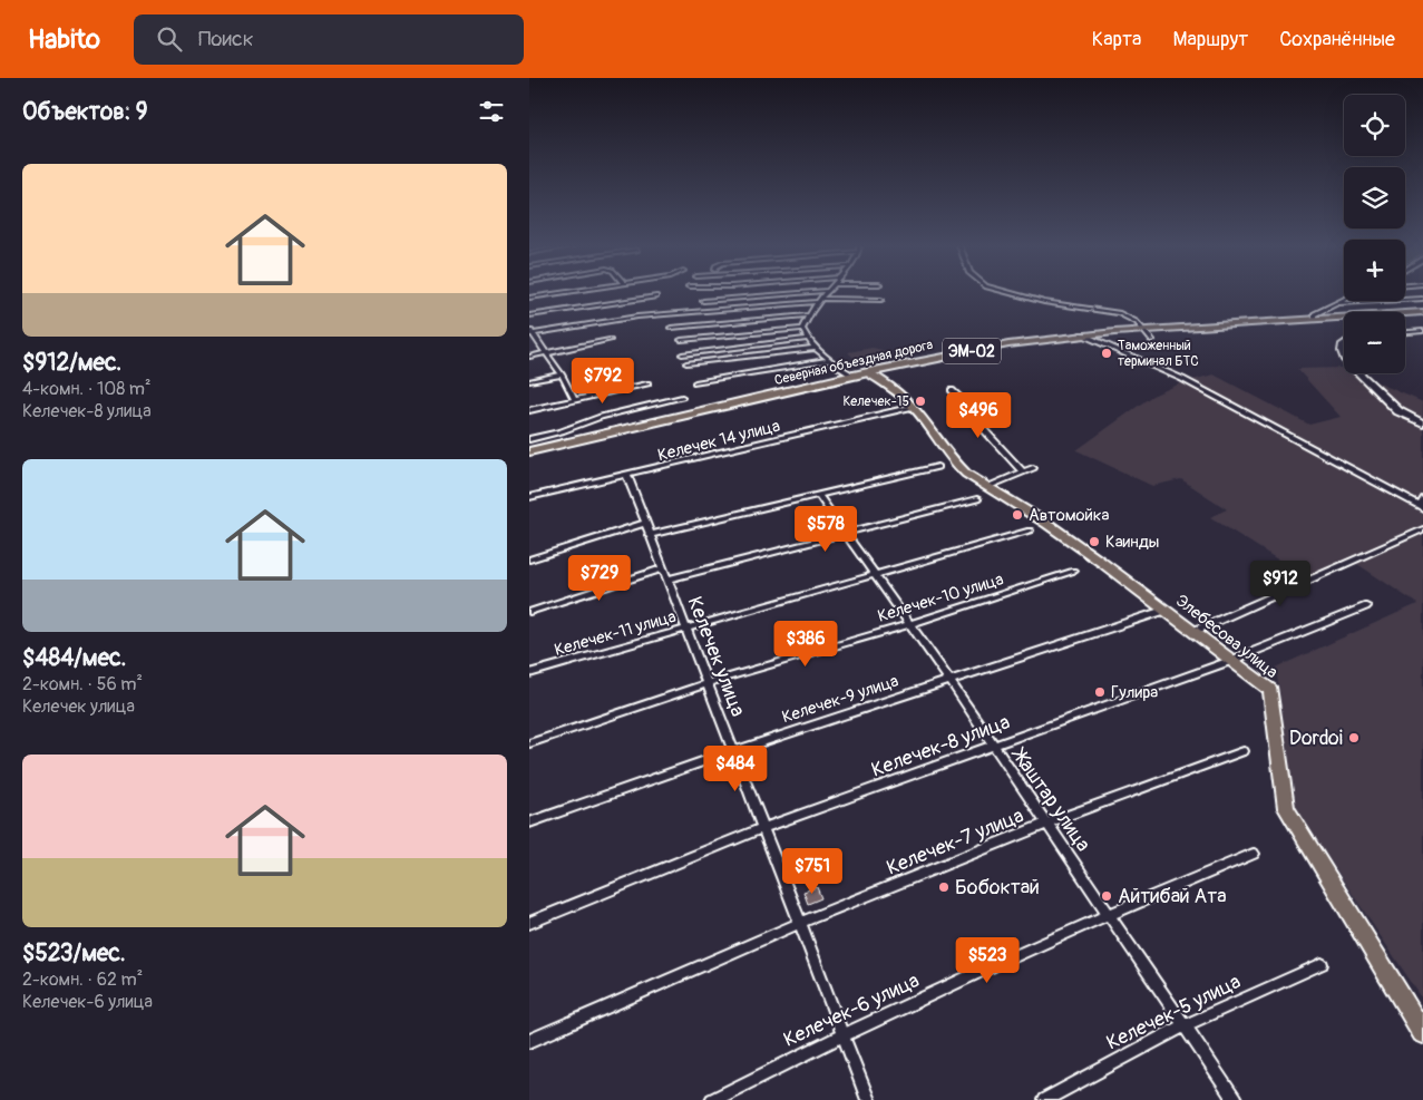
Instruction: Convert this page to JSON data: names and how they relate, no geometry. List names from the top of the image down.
{
  "streets": {
    "highway": ["ЭМ-02", "Северная объездная дорога"],
    "main road": ["Элебесова улица"],
    "street": [
      "Келечек 14 улица",
      "Келечек-10 улица",
      "Келечек-11 улица",
      "Келечек улица",
      "Келечек-9 улица",
      "Келечек-8 улица",
      "Жаштар улица",
      "Келечек-7 улица",
      "Келечек-6 улица",
      "Келечек-5 улица"
    ]
  },
  "crossings": [
    ["Северная объездная дорога", "Элебесова улица"],
    ["Келечек 14 улица", "Элебесова улица"],
    ["Келечек 14 улица", "Келечек улица"],
    ["Келечек-10 улица", "Келечек улица"],
    ["Келечек-10 улица", "Жаштар улица"],
    ["Келечек-11 улица", "Келечек улица"],
    ["Келечек-11 улица", "Жаштар улица"],
    ["Элебесова улица", "Келечек-9 улица"],
    ["Элебесова улица", "Келечек-8 улица"],
    ["Келечек улица", "Келечек-9 улица"],
    ["Келечек улица", "Келечек-8 улица"],
    ["Келечек улица", "Келечек-7 улица"],
    ["Келечек улица", "Келечек-6 улица"],
    ["Келечек-9 улица", "Жаштар улица"],
    ["Келечек-8 улица", "Жаштар улица"],
    ["Жаштар улица", "Келечек-7 улица"],
    ["Жаштар улица", "Келечек-6 улица"],
    ["Жаштар улица", "Келечек-5 улица"]
  ],
  "places": [
    "Таможенный терминал БТС",
    "Келечек-15",
    "Автомойка",
    "Каинды",
    "Гулира",
    "Dordoi",
    "Бобоктай",
    "Айтибай Ата"
  ],
  "page": {
    "header": "Habito",
    "search": "Поиск",
    "nav": ["Карта", "Маршрут", "Сохранённые"],
    "heading": "Объектов: 9",
    "map_buttons": ["+", "−"],
    "list": [
      {
        "name": "$912/мес.",
        "note": "4-комн. · 108 m² · Келечек-8 улица"
      },
      {
        "name": "$484/мес.",
        "note": "2-комн. · 56 m² · Келечек улица"
      },
      {
        "name": "$523/мес.",
        "note": "2-комн. · 62 m² · Келечек-6 улица"
      }
    ],
    "price": [
      "$792",
      "$496",
      "$578",
      "$729",
      "$912",
      "$386",
      "$484",
      "$751",
      "$523"
    ]
  }
}
